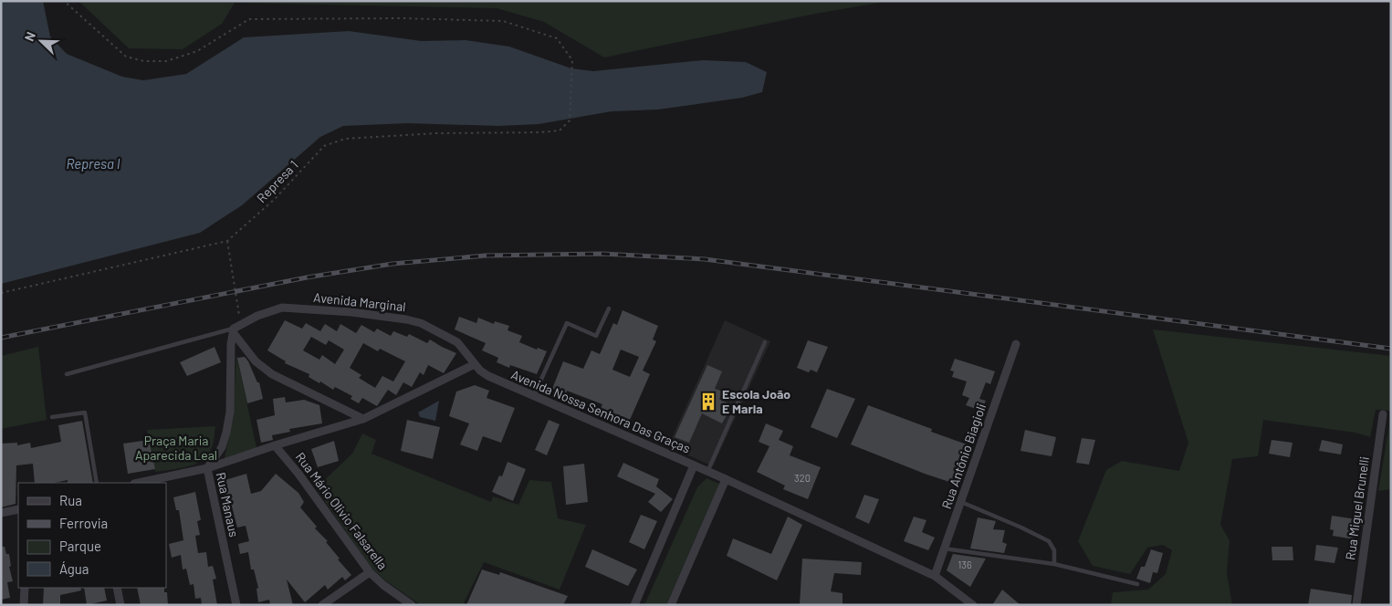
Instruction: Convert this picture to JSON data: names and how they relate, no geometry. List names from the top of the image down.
{
  "streets": {
    "street": [
      "Avenida Marginal",
      "Avenida Nossa Senhora Das Graças",
      "Rua Antônio Biagioli",
      "Rua Manaus",
      "Rua Miguel Brunelli",
      "Rua Mário Olivio Falsarella"
    ],
    "path": ["Represa 1"]
  },
  "crossings": [
    ["Avenida Marginal", "Avenida Nossa Senhora Das Graças"],
    ["Avenida Marginal", "Rua Manaus"],
    ["Avenida Nossa Senhora Das Graças", "Rua Antônio Biagioli"]
  ],
  "water": ["Represa I"],
  "parks": ["Praça Maria Aparecida Leal"],
  "places": {
    "building": ["Escola João E Maria"]
  },
  "house_numbers": ["320", "136"],
  "legend": [
    "Rua",
    "Ferrovia",
    "Parque",
    "Água"
  ],
  "north": "top left"
}
